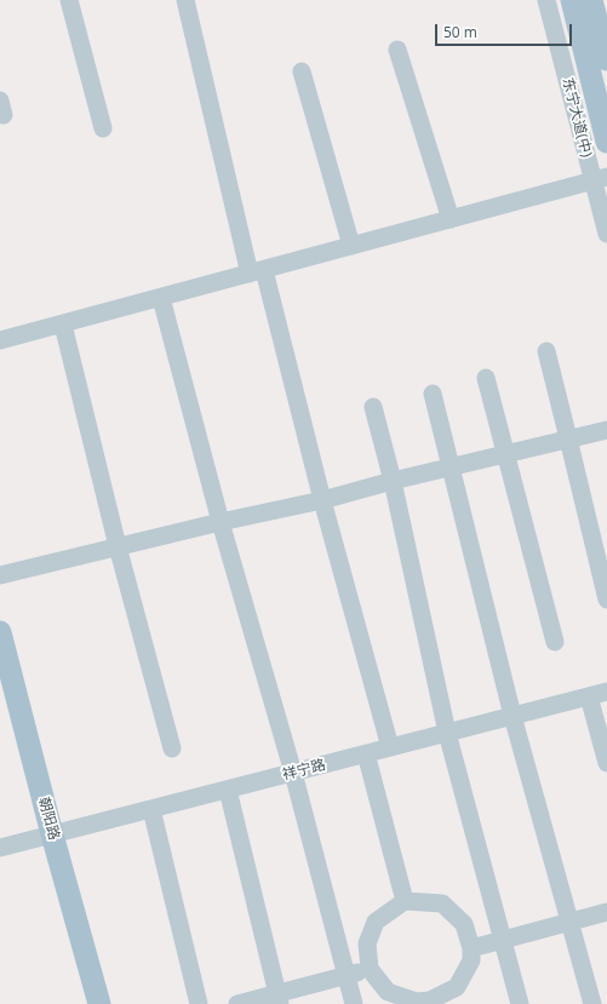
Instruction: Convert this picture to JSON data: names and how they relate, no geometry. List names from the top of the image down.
{
  "streets": {
    "main road": ["东宁大道(中)", "朝阳路"],
    "street": ["祥宁路"]
  },
  "crossings": [
    ["祥宁路", "朝阳路"]
  ],
  "scale_bar": "50 m"
}
